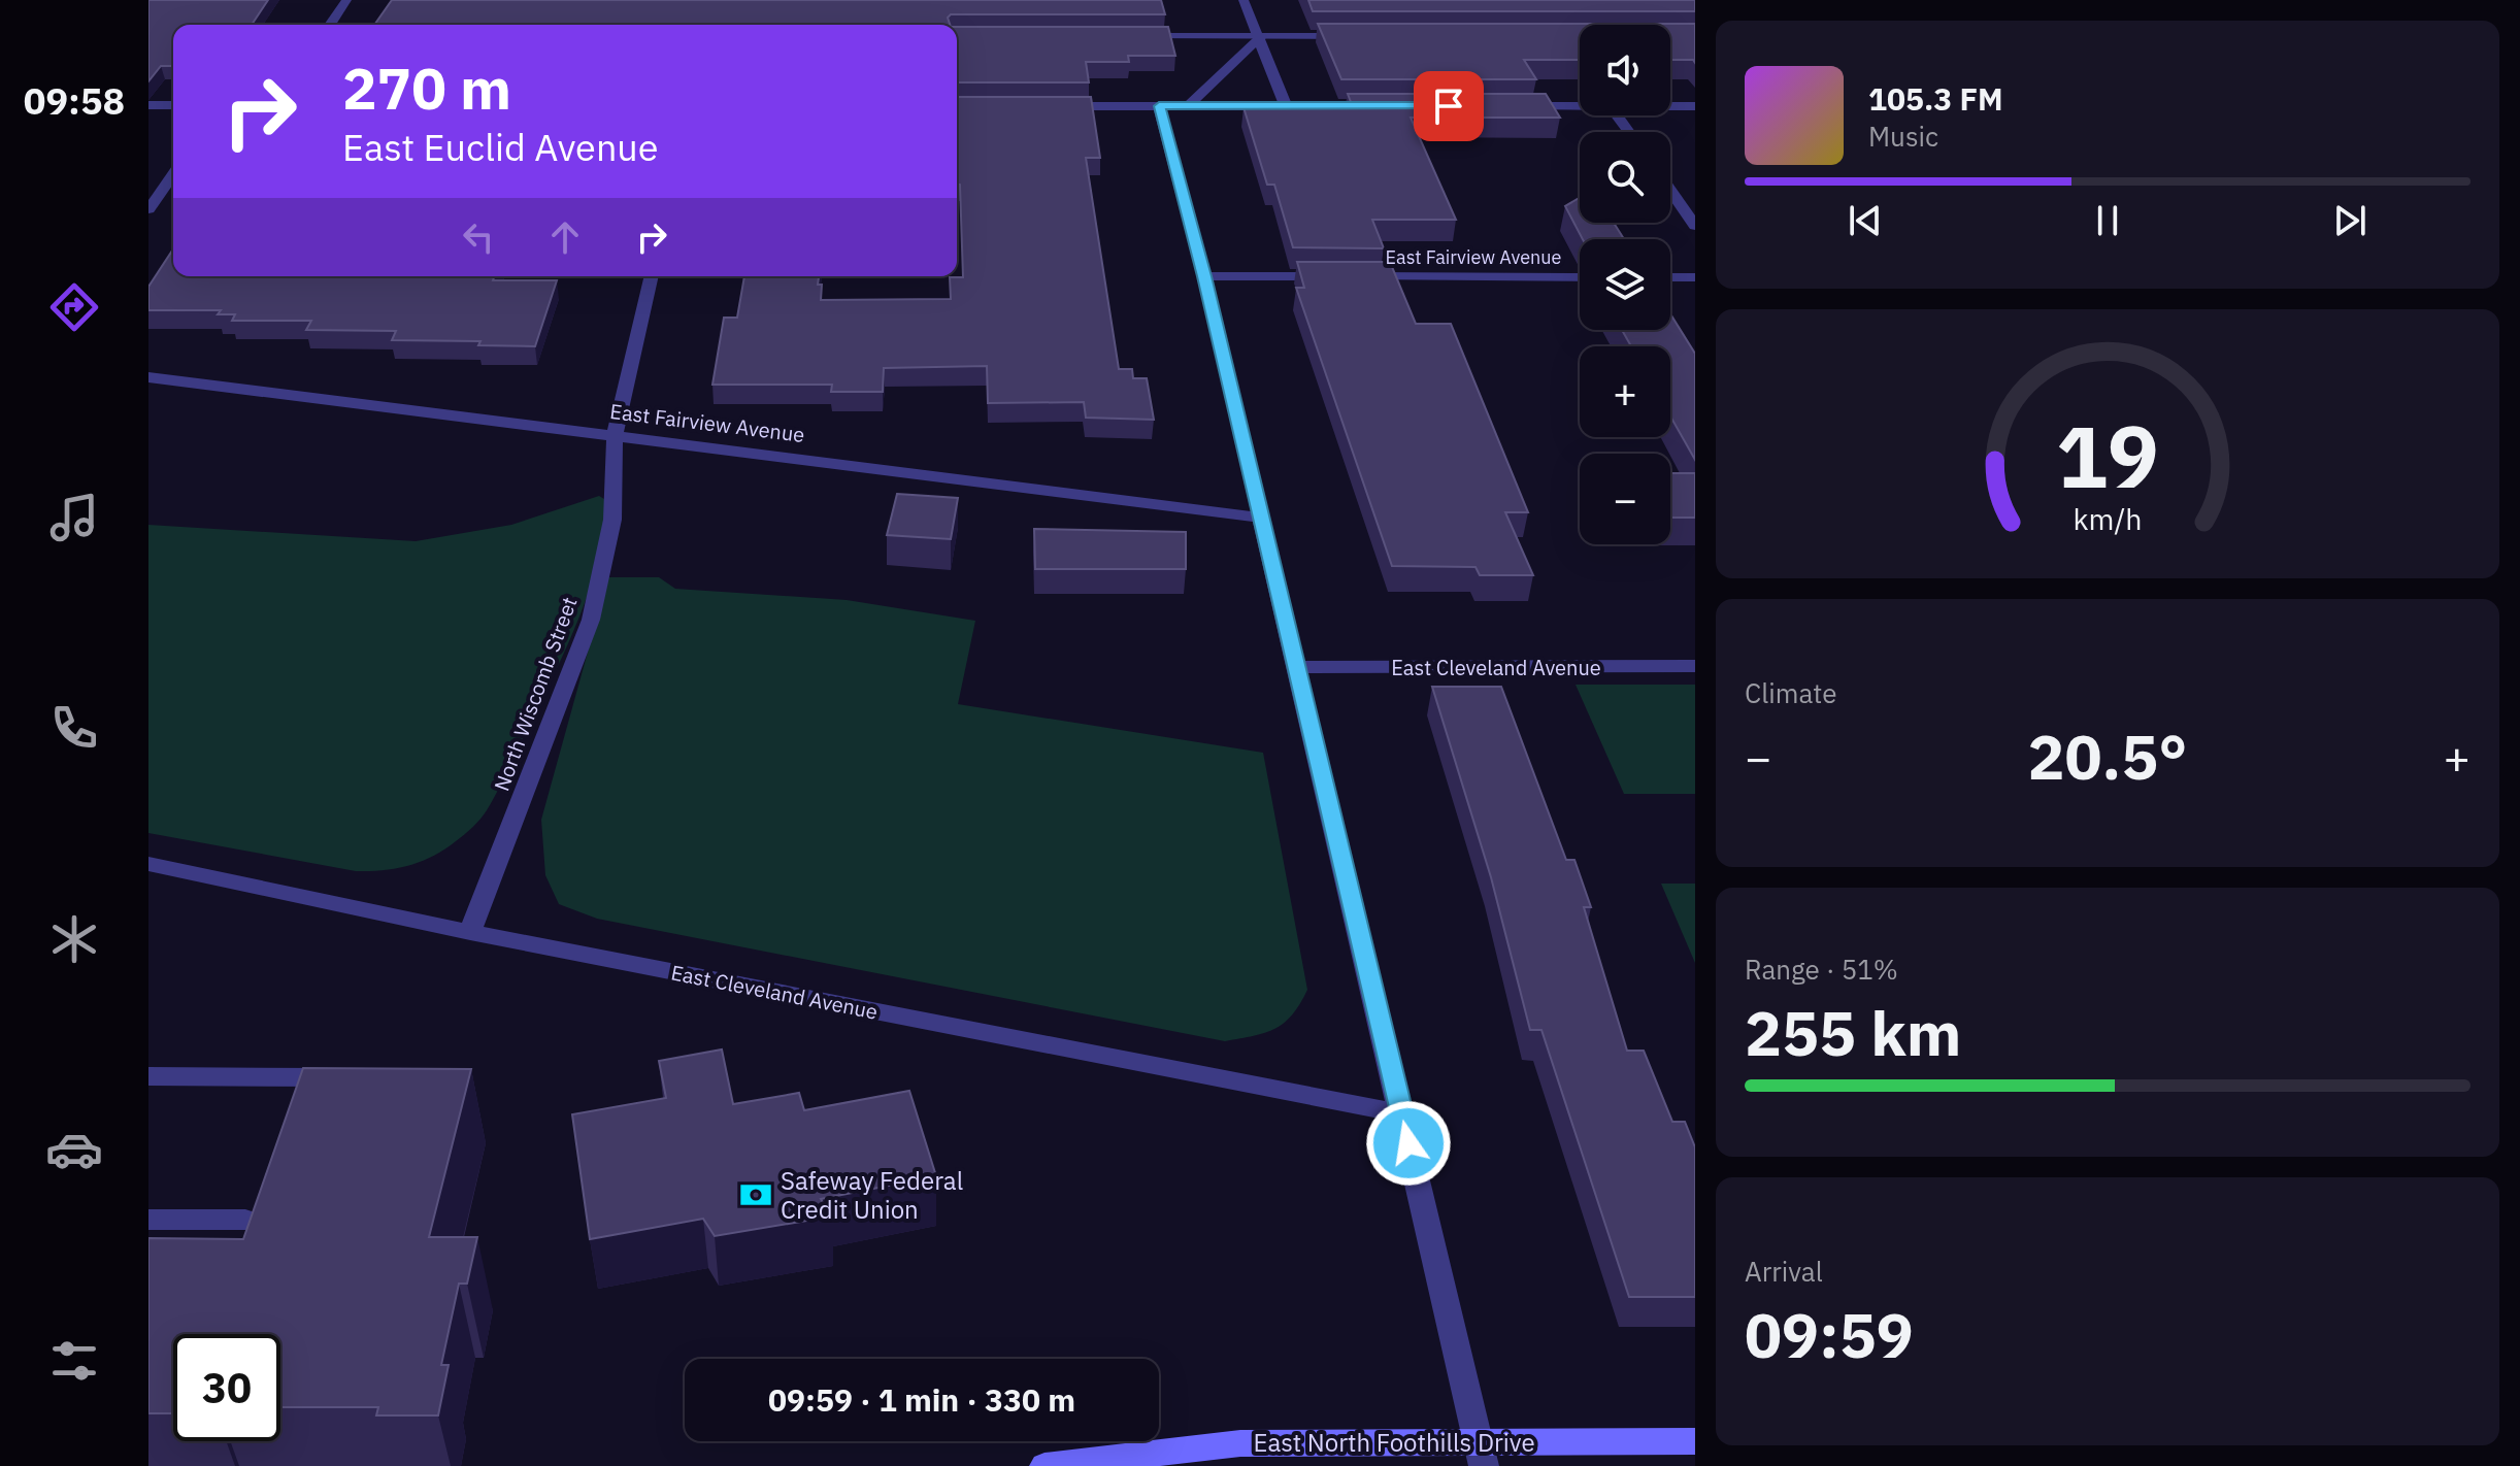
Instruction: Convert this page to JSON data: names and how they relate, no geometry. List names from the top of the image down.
{
  "streets": {
    "main road": ["East North Foothills Drive"],
    "street": ["East Fairview Avenue", "East Cleveland Avenue", "North Wiscomb Street"]
  },
  "crossings": [
    ["East Fairview Avenue", "North Wiscomb Street"],
    ["East Cleveland Avenue", "North Wiscomb Street"]
  ],
  "places": {
    "bank": ["Safeway Federal Credit Union"]
  },
  "page": {
    "tabs": "09:58",
    "map_buttons": ["+", "−"],
    "turn": ["270 m", "East Euclid Avenue"],
    "song": ["105.3 FM", "Music"],
    "tile": [
      "Climate",
      ["Range · 51%", "255 km"],
      ["Arrival", "09:59"]
    ],
    "heat": ["−", "20.5°", "+"],
    "limit": "30",
    "trip": "09:59 · 1 min · 330 m",
    "gauge": ["19", "km/h"]
  }
}
